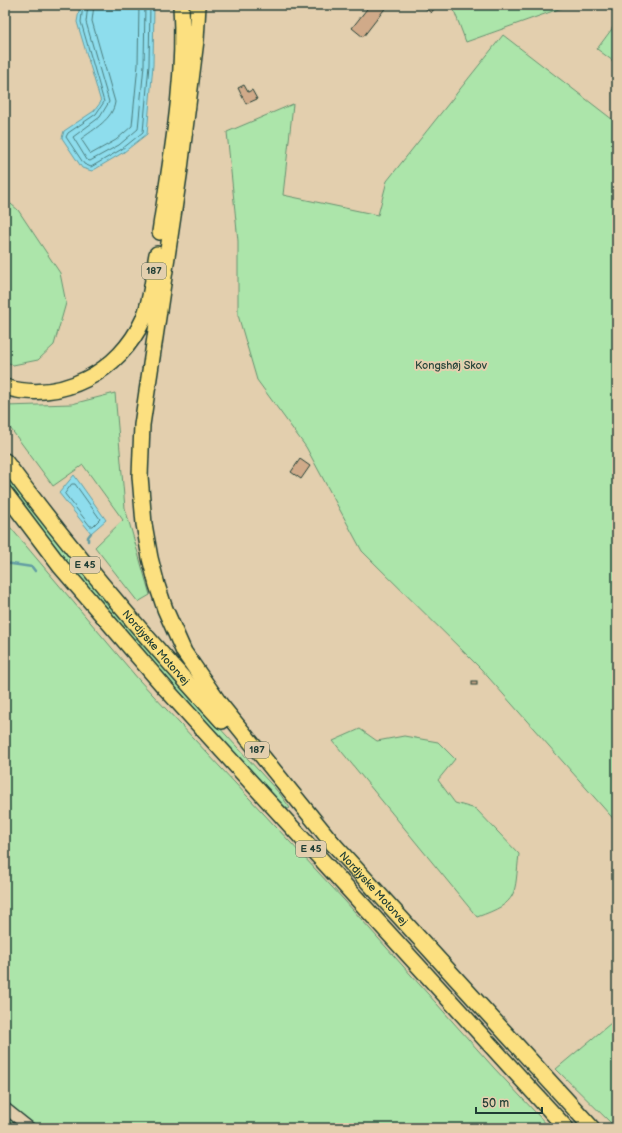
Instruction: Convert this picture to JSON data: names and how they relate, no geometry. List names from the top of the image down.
{
  "streets": {
    "highway": ["187", "E 45", "Nordjyske Motorvej"]
  },
  "crossings": [
    ["187", "Nordjyske Motorvej"]
  ],
  "parks": ["Kongshøj Skov"],
  "scale_bar": "50 m"
}
